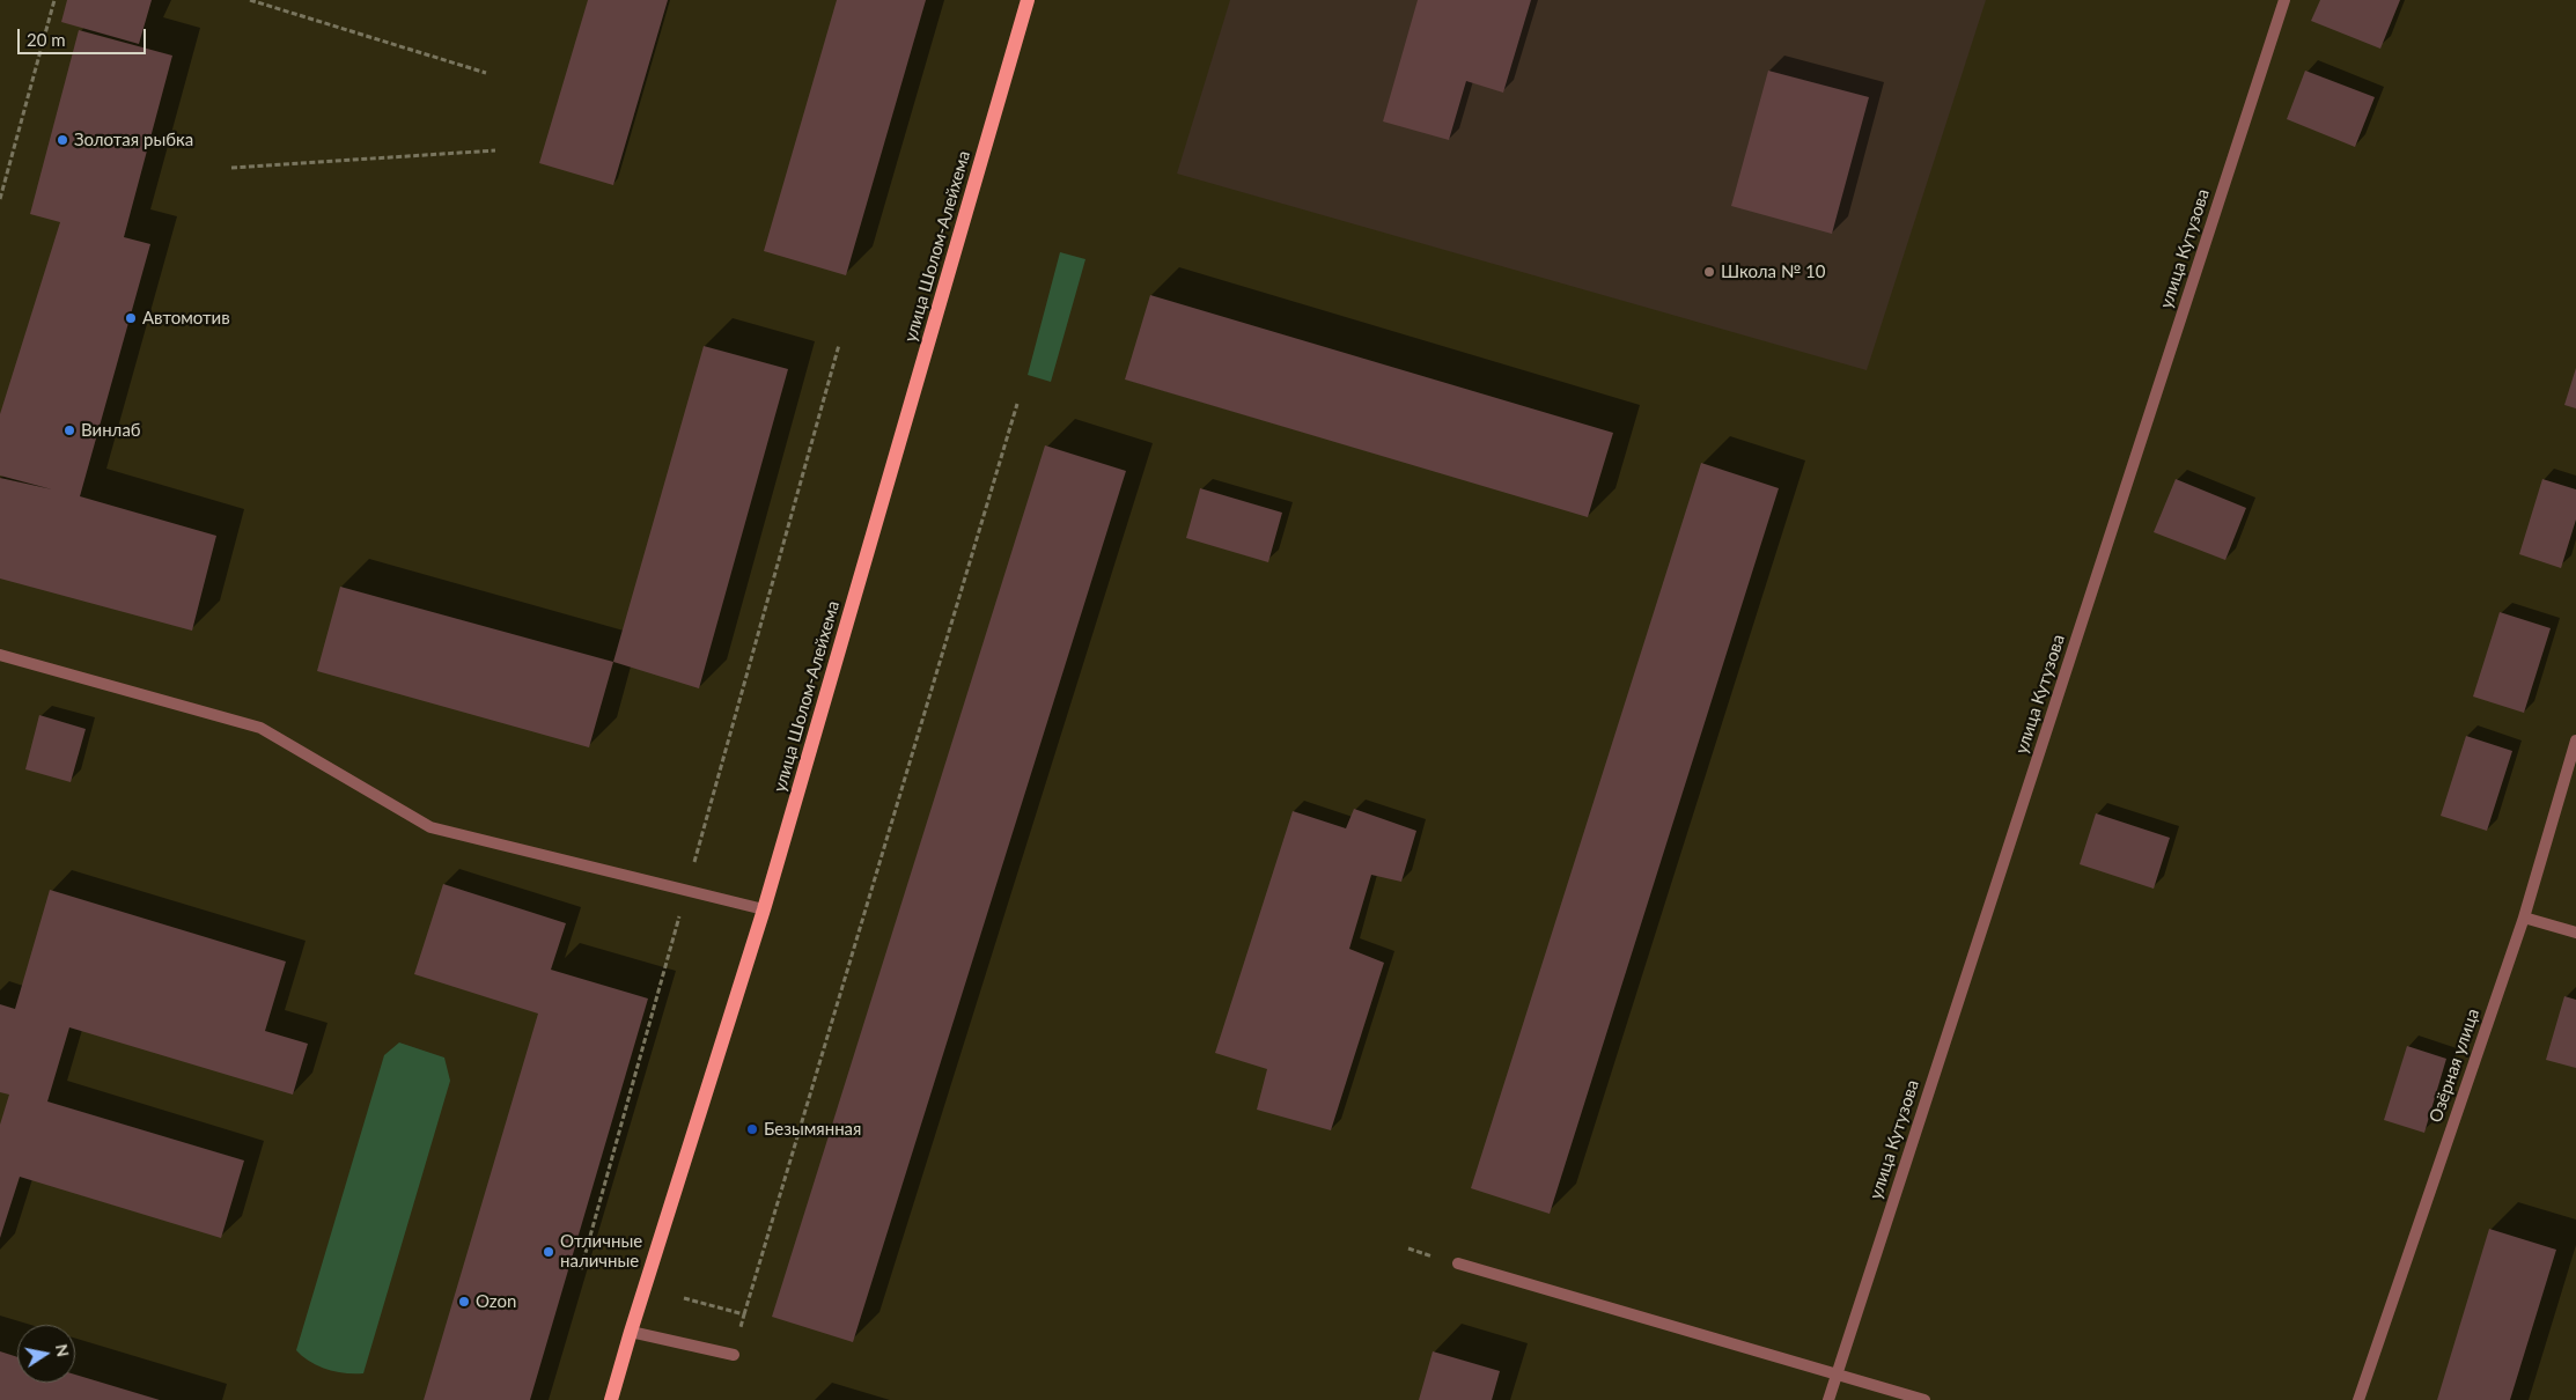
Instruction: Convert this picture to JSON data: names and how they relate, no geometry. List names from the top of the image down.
{
  "streets": {
    "main road": ["улица Шолом-Алейхема"],
    "street": ["улица Кутузова", "Озёрная улица"]
  },
  "places": [
    "Золотая рыбка",
    "Школа № 10",
    "Автомотив",
    "Винлаб",
    "Безымянная",
    "Отличные наличные",
    "Ozon"
  ],
  "scale_bar": "20 m",
  "north": "right"
}
